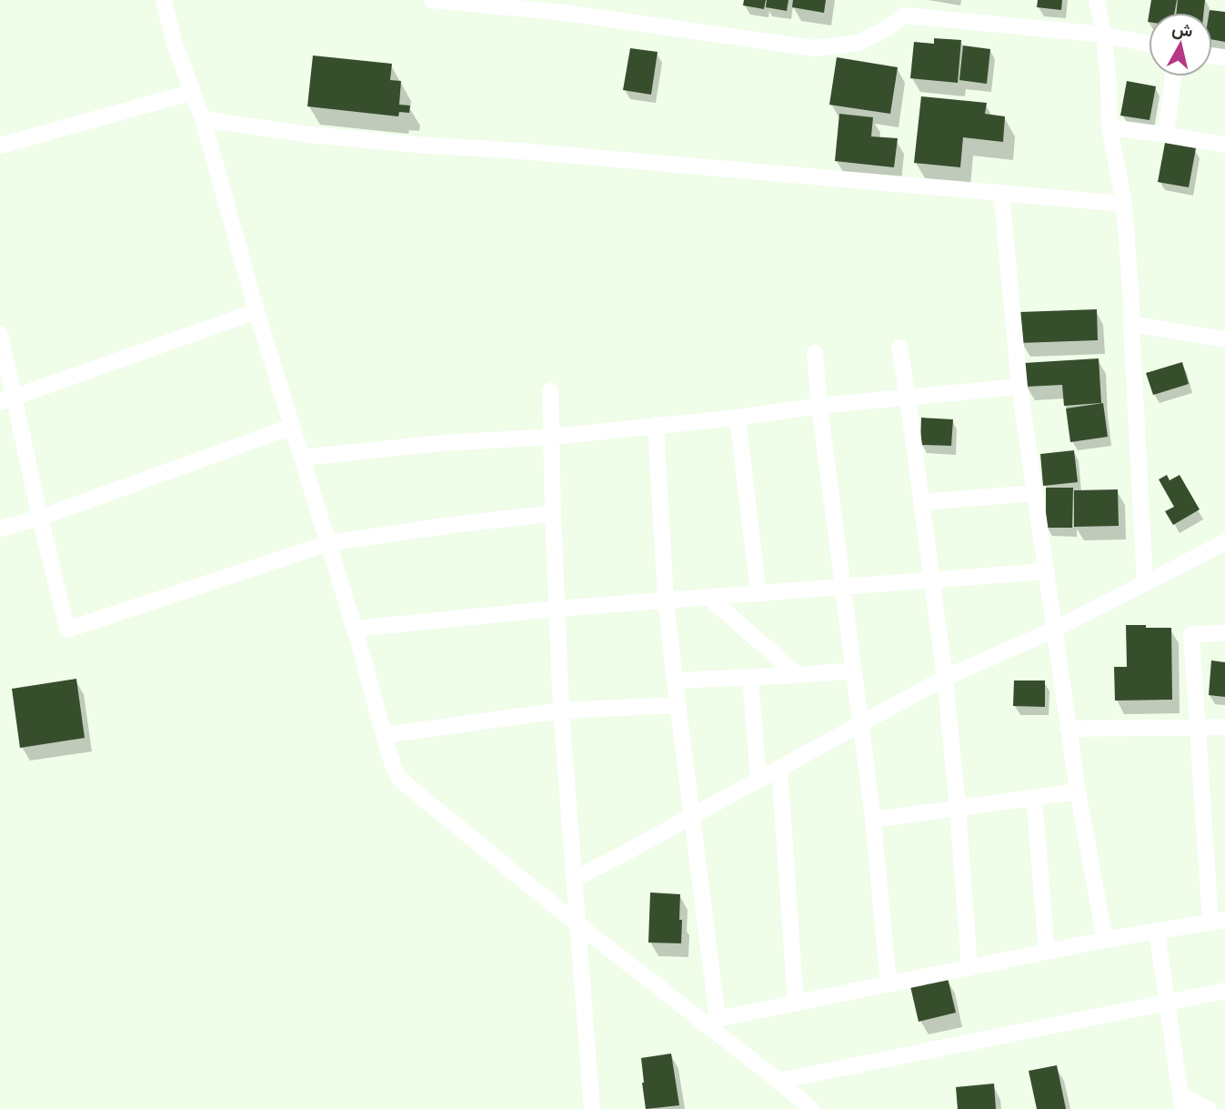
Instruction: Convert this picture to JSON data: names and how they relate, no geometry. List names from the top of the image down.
{
  "north": "top"
}
